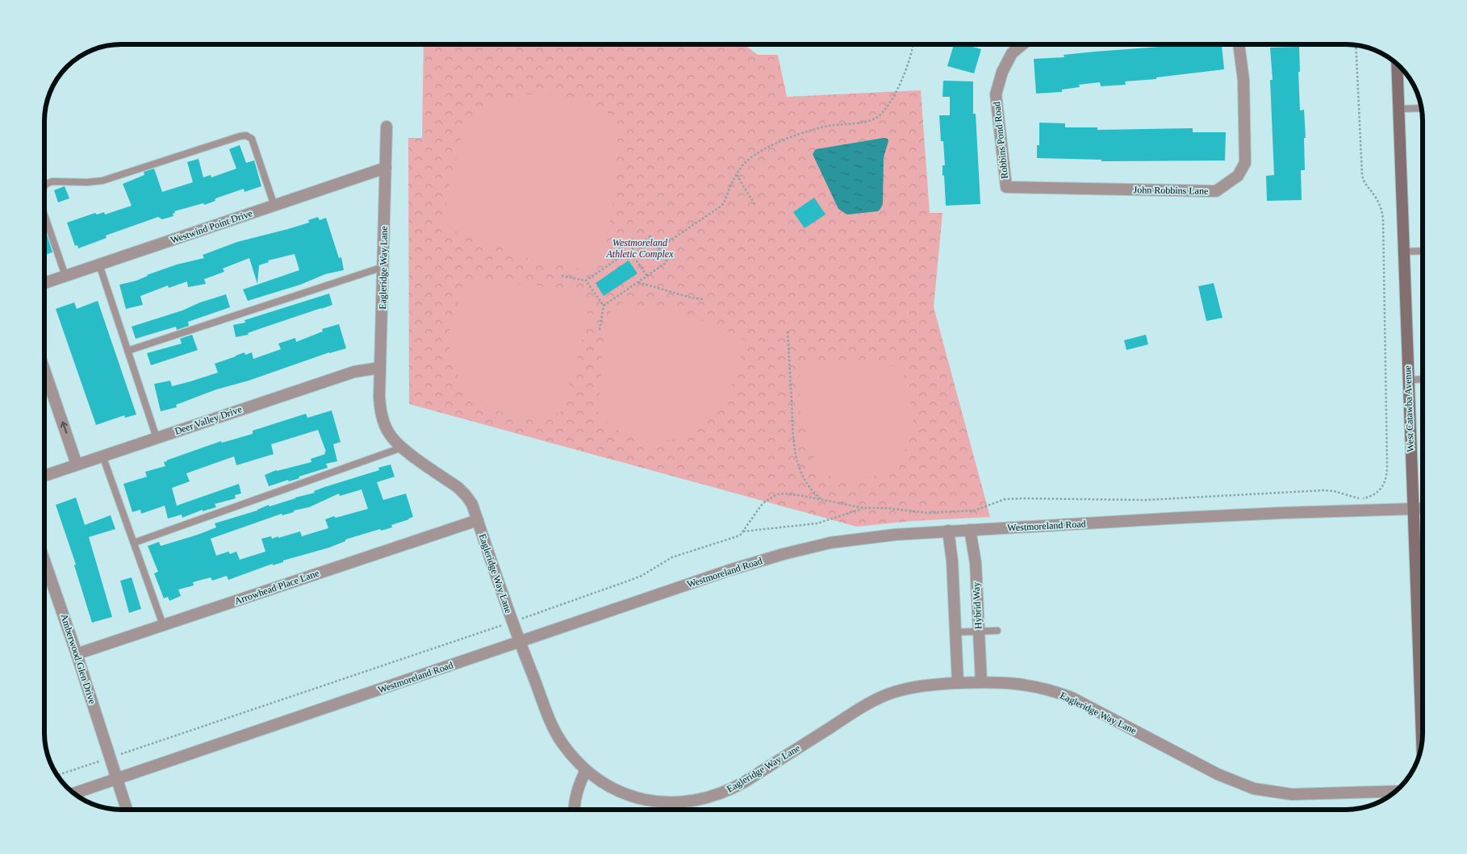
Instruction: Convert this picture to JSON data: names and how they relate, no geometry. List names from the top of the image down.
{
  "streets": {
    "main road": ["West Catawba Avenue"],
    "street": [
      "Robbins Pond Road",
      "John Robbins Lane",
      "Westwind Point Drive",
      "Eagleridge Way Lane",
      "Deer Valley Drive",
      "Westmoreland Road",
      "Arrowhead Place Lane",
      "Hybrid Way",
      "Amberwood Glen Drive"
    ]
  },
  "crossings": [
    ["Robbins Pond Road", "John Robbins Lane"],
    ["Westwind Point Drive", "Eagleridge Way Lane"],
    ["Eagleridge Way Lane", "Deer Valley Drive"],
    ["Eagleridge Way Lane", "Westmoreland Road"],
    ["Eagleridge Way Lane", "Arrowhead Place Lane"],
    ["Eagleridge Way Lane", "Hybrid Way"],
    ["West Catawba Avenue", "Westmoreland Road"],
    ["Westmoreland Road", "Hybrid Way"],
    ["Westmoreland Road", "Amberwood Glen Drive"],
    ["Arrowhead Place Lane", "Amberwood Glen Drive"]
  ],
  "parks": ["Westmoreland Athletic Complex"]
}
